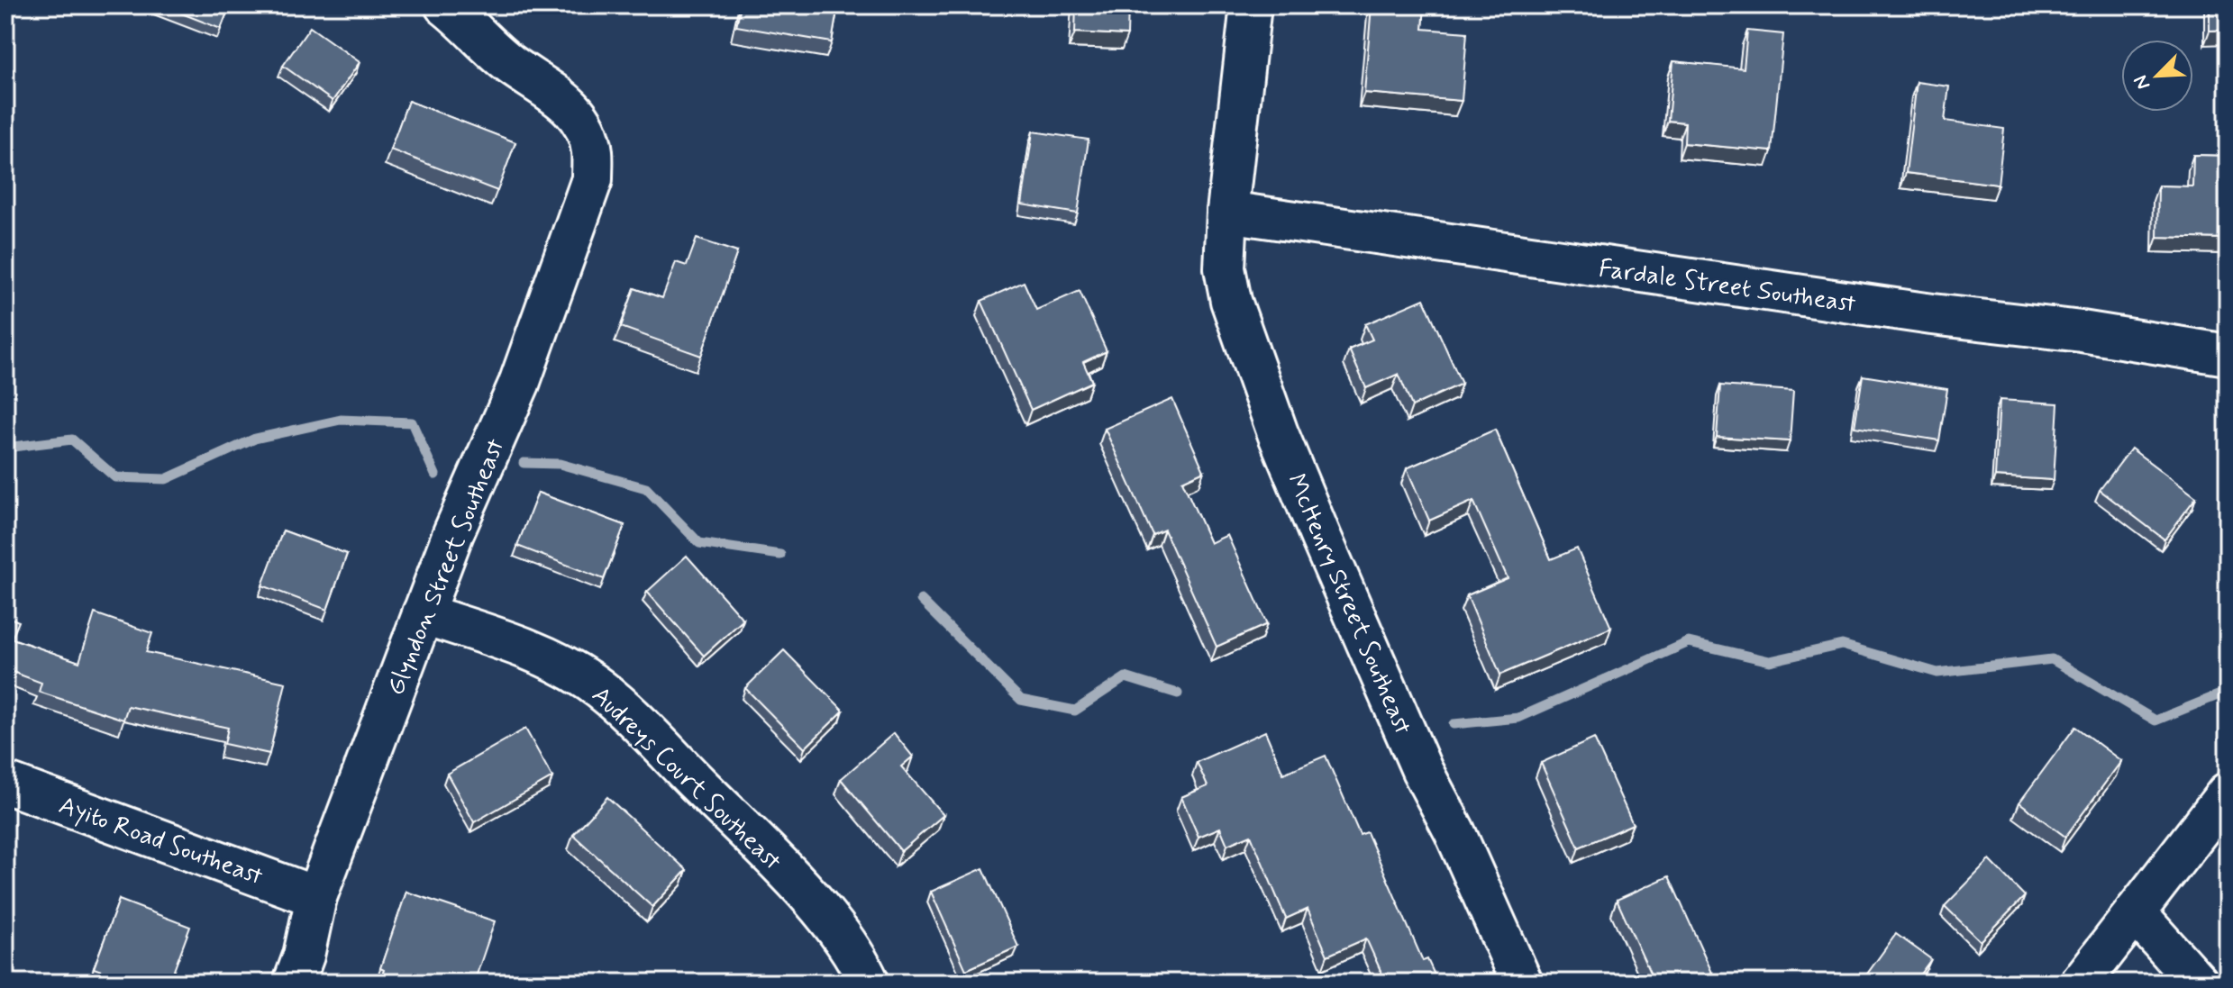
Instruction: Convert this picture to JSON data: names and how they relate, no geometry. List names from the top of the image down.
{
  "streets": {
    "street": [
      "Fardale Street Southeast",
      "Glyndon Street Southeast",
      "McHenry Street Southeast",
      "Audreys Court Southeast",
      "Ayito Road Southeast"
    ]
  },
  "crossings": [
    ["Fardale Street Southeast", "McHenry Street Southeast"],
    ["Glyndon Street Southeast", "Audreys Court Southeast"],
    ["Glyndon Street Southeast", "Ayito Road Southeast"]
  ],
  "north": "bottom left"
}
